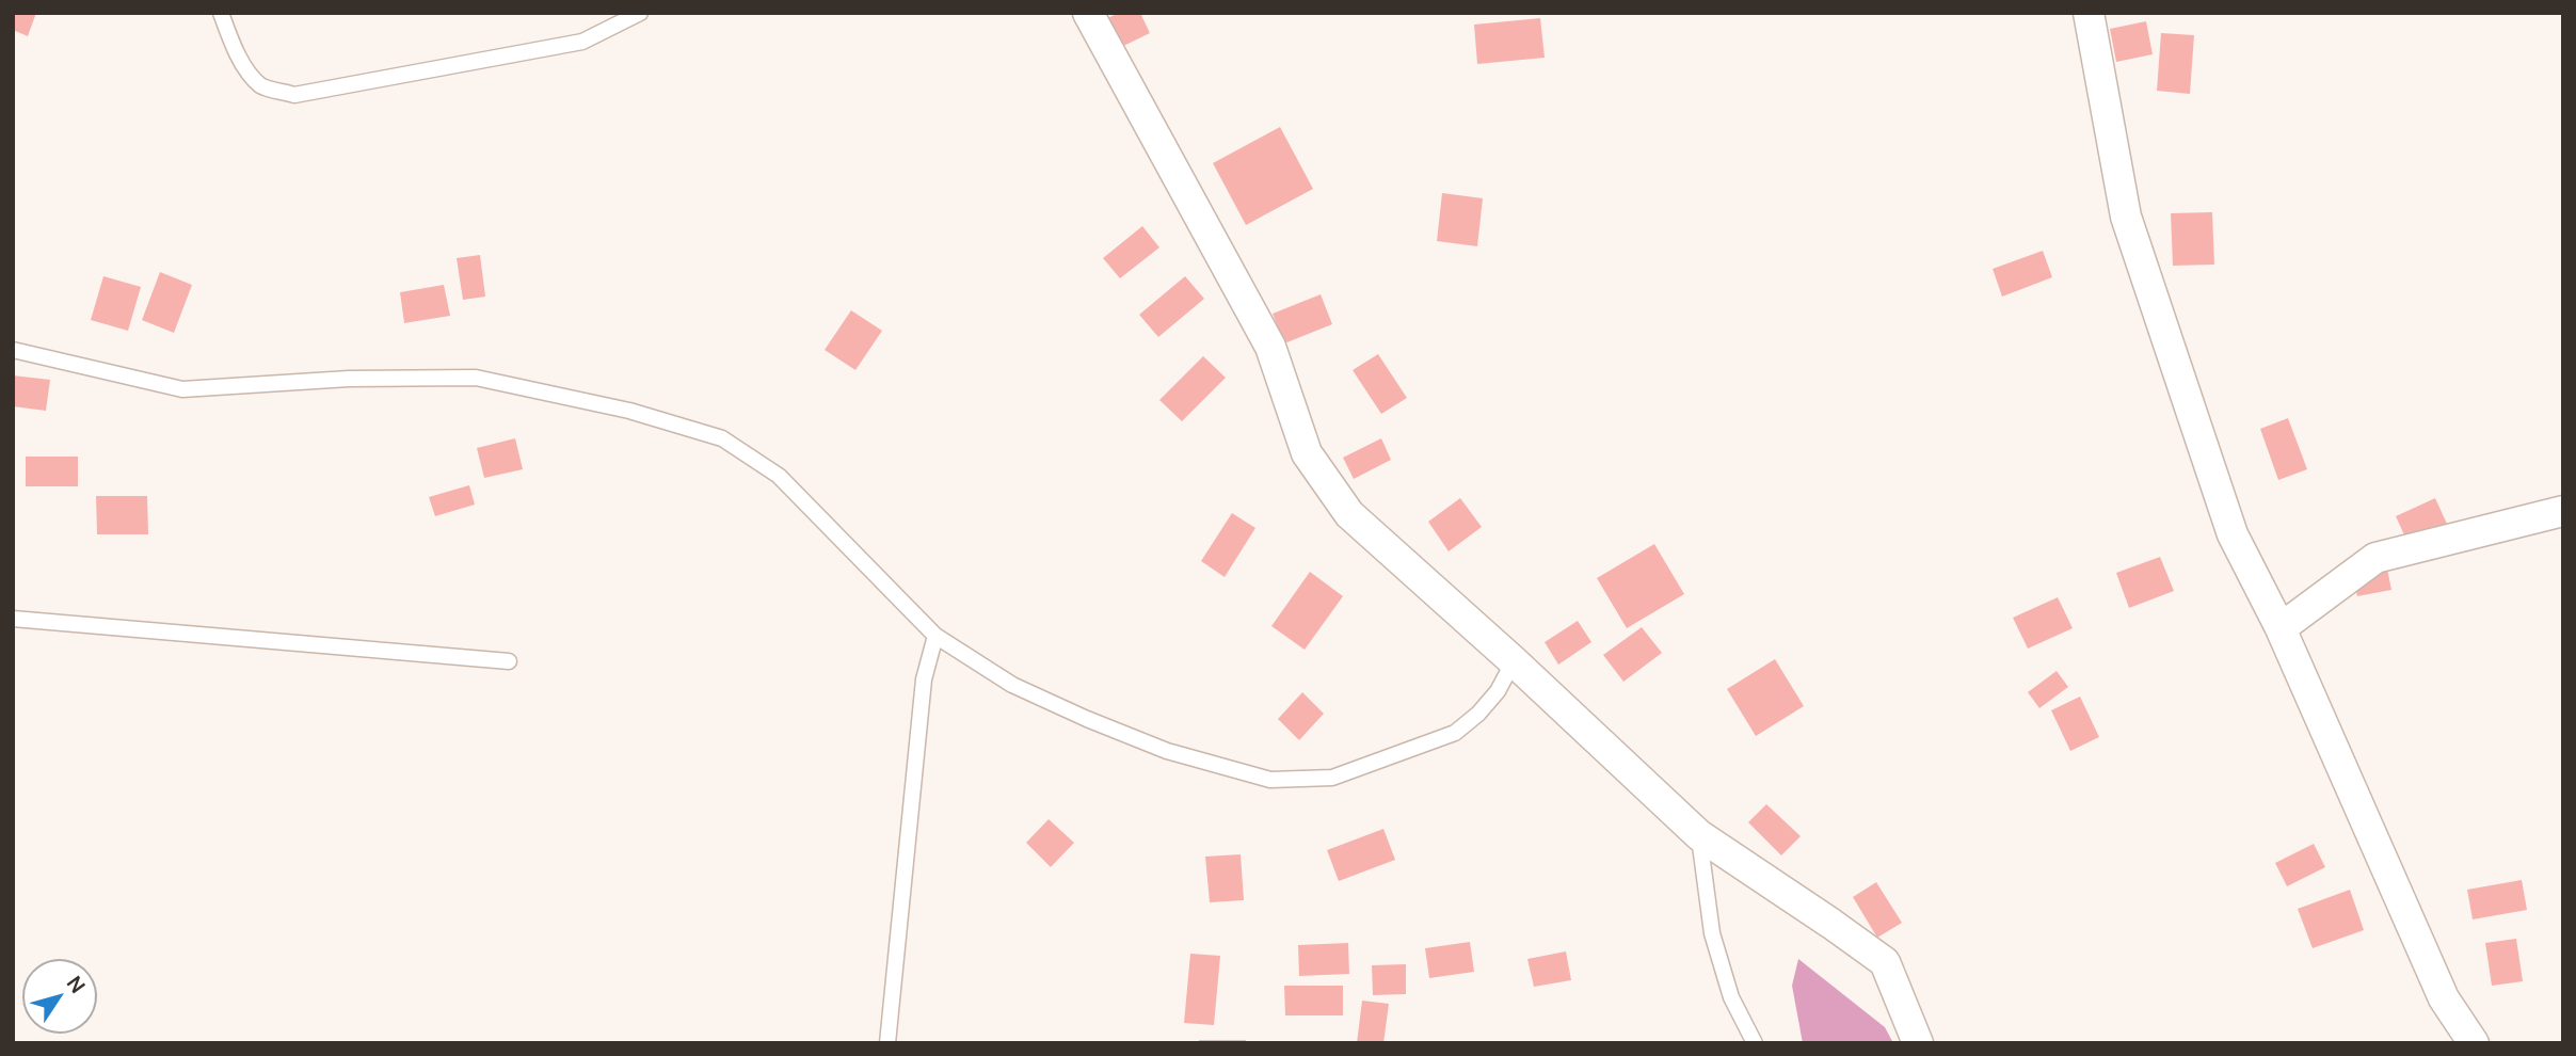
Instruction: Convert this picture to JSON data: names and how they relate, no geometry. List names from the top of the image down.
{
  "north": "top right"
}
